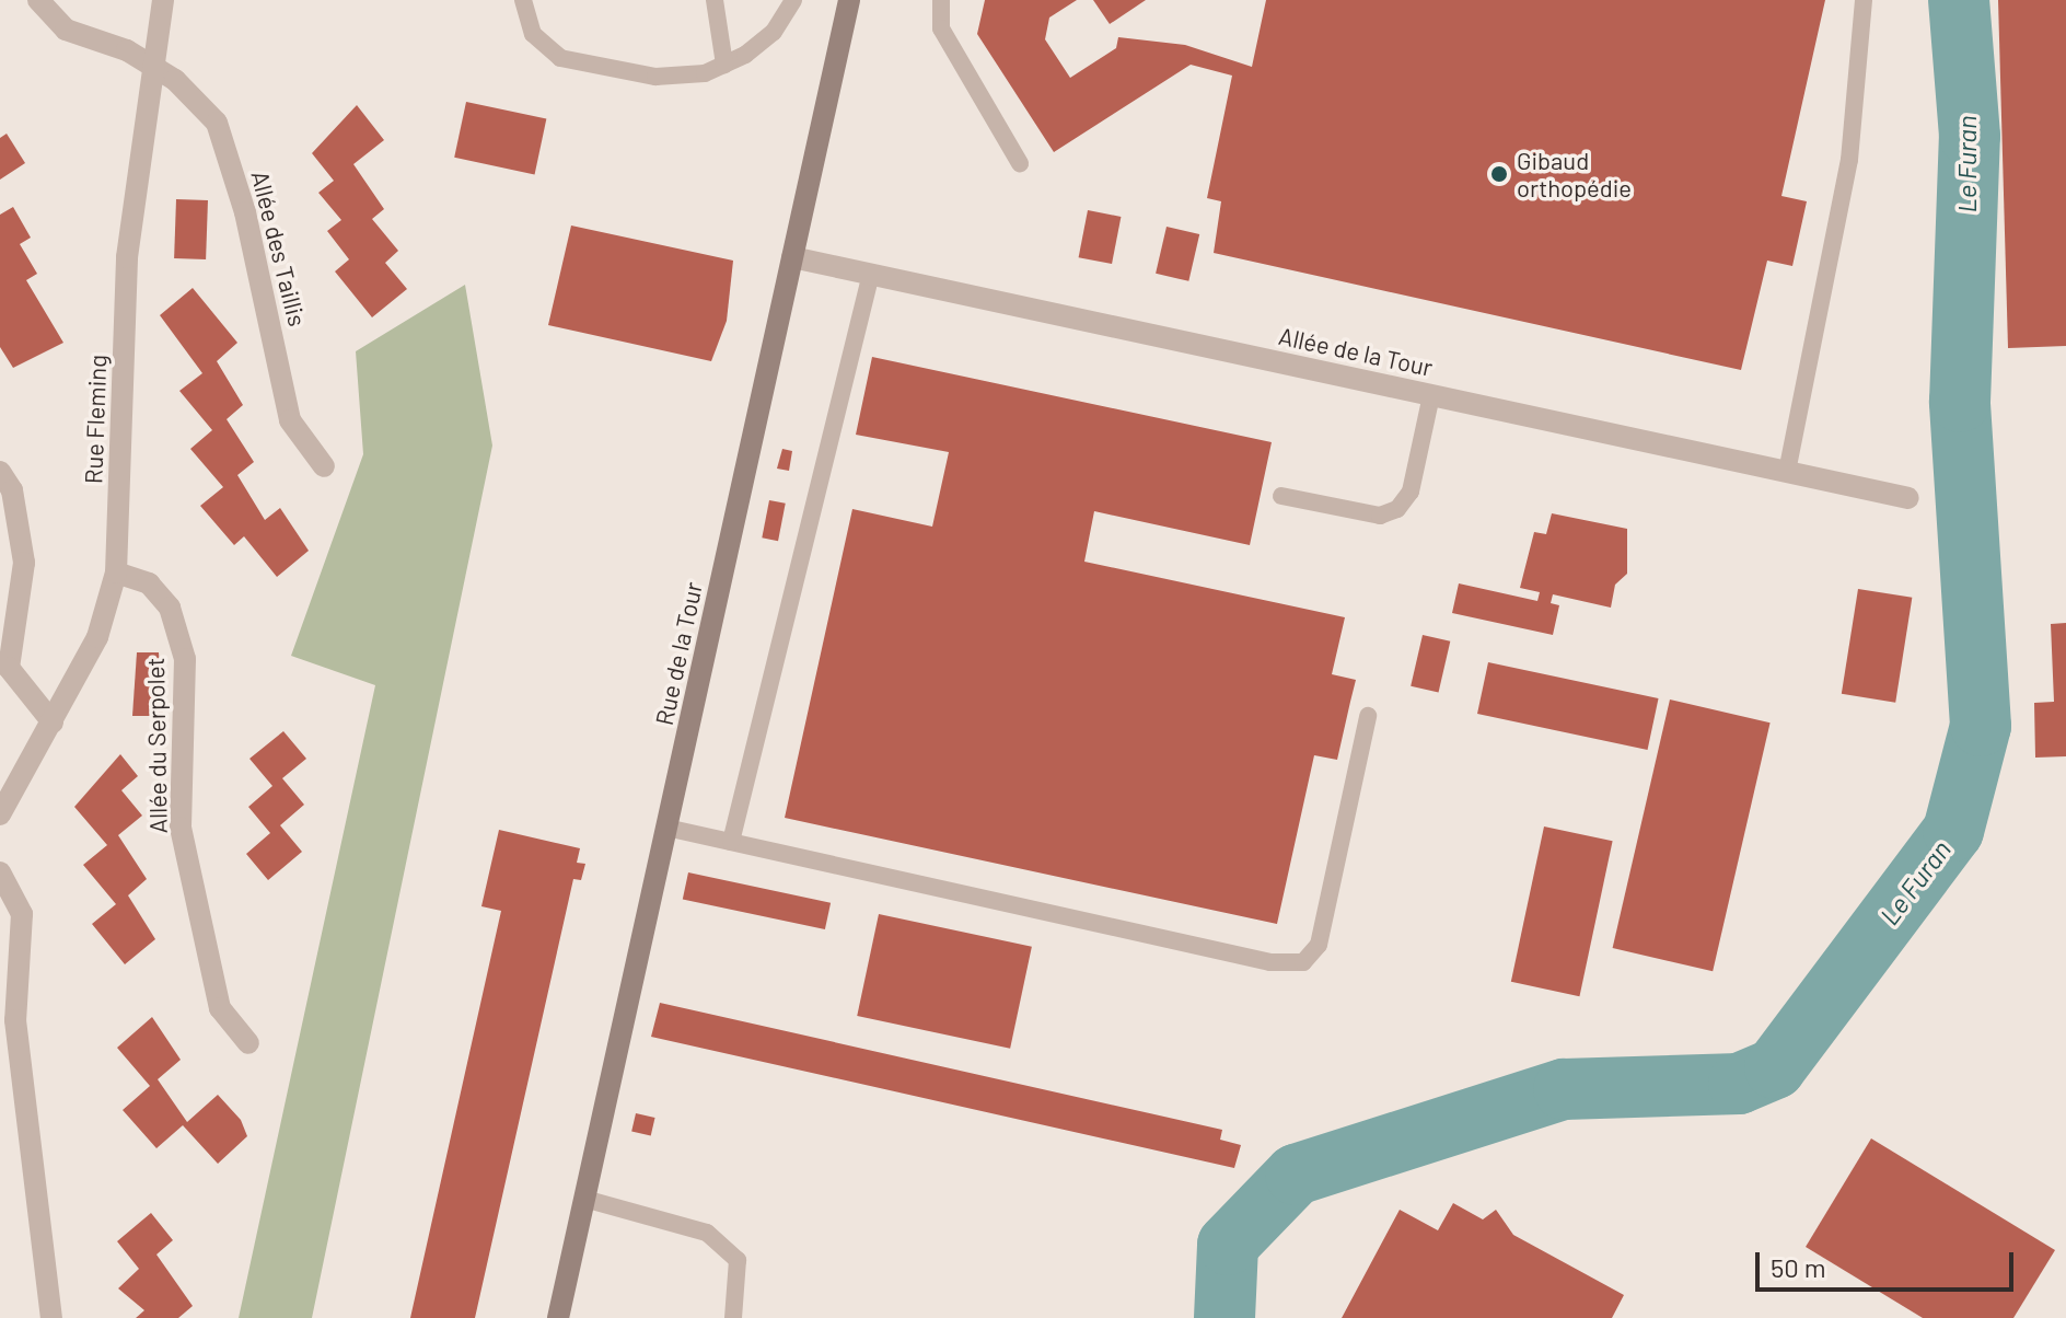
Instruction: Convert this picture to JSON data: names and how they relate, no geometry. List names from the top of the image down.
{
  "streets": {
    "street": [
      "Allée des Taillis",
      "Allée de la Tour",
      "Rue Fleming",
      "Rue de la Tour",
      "Allée du Serpolet"
    ]
  },
  "crossings": [
    ["Allée des Taillis", "Rue Fleming"],
    ["Allée de la Tour", "Rue de la Tour"],
    ["Rue Fleming", "Allée du Serpolet"]
  ],
  "water": ["Le Furan"],
  "places": ["Gibaud orthopédie"],
  "scale_bar": "50 m"
}
